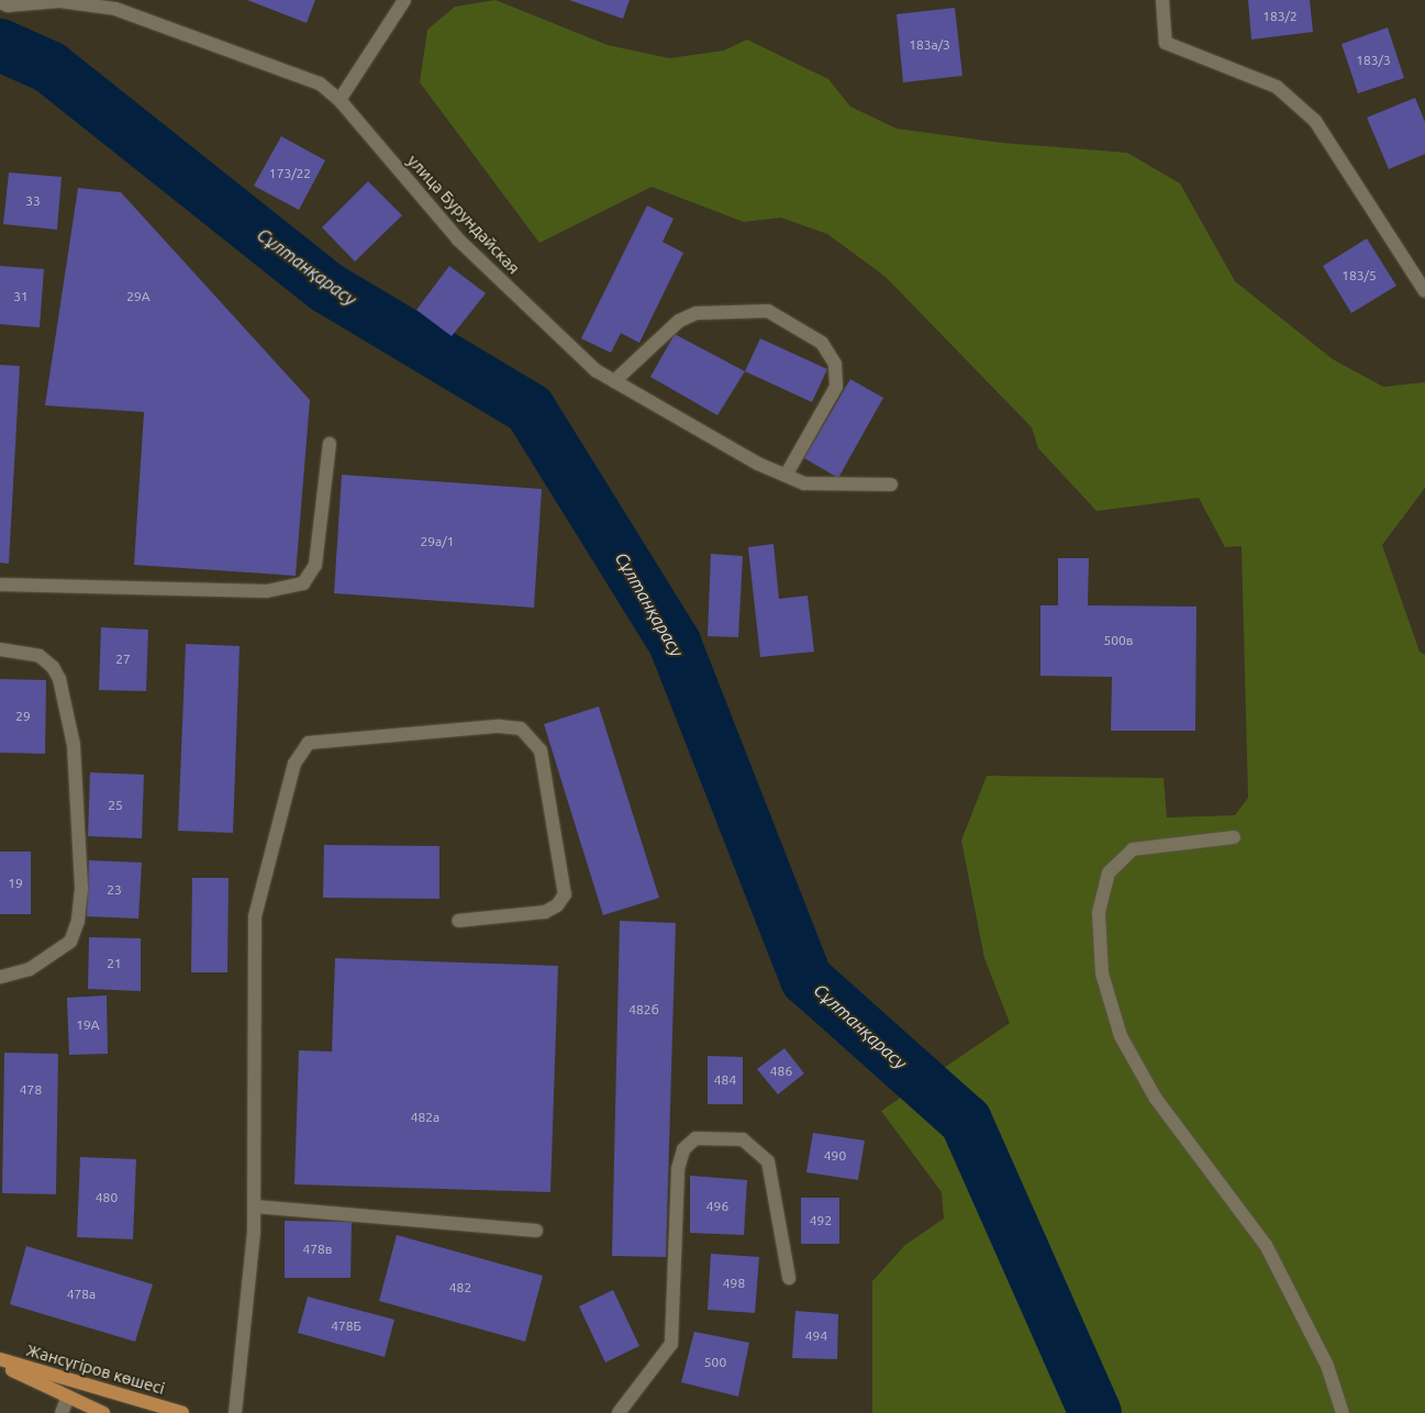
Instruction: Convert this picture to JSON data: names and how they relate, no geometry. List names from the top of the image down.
{
  "streets": {
    "main road": ["Жансүгіров көшесі"],
    "street": ["улица Бурундайская"]
  },
  "water": ["Сұлтанқарасу"],
  "house_numbers": [
    "183/2",
    "183а/3",
    "183/3",
    "173/22",
    "33",
    "183/5",
    "31",
    "29А",
    "29а/1",
    "500в",
    "27",
    "29",
    "25",
    "19",
    "23",
    "21",
    "482б",
    "19А",
    "486",
    "484",
    "478",
    "482а",
    "490",
    "480",
    "496",
    "492",
    "478в",
    "498",
    "482",
    "478а",
    "478Б",
    "494",
    "500"
  ]
}
